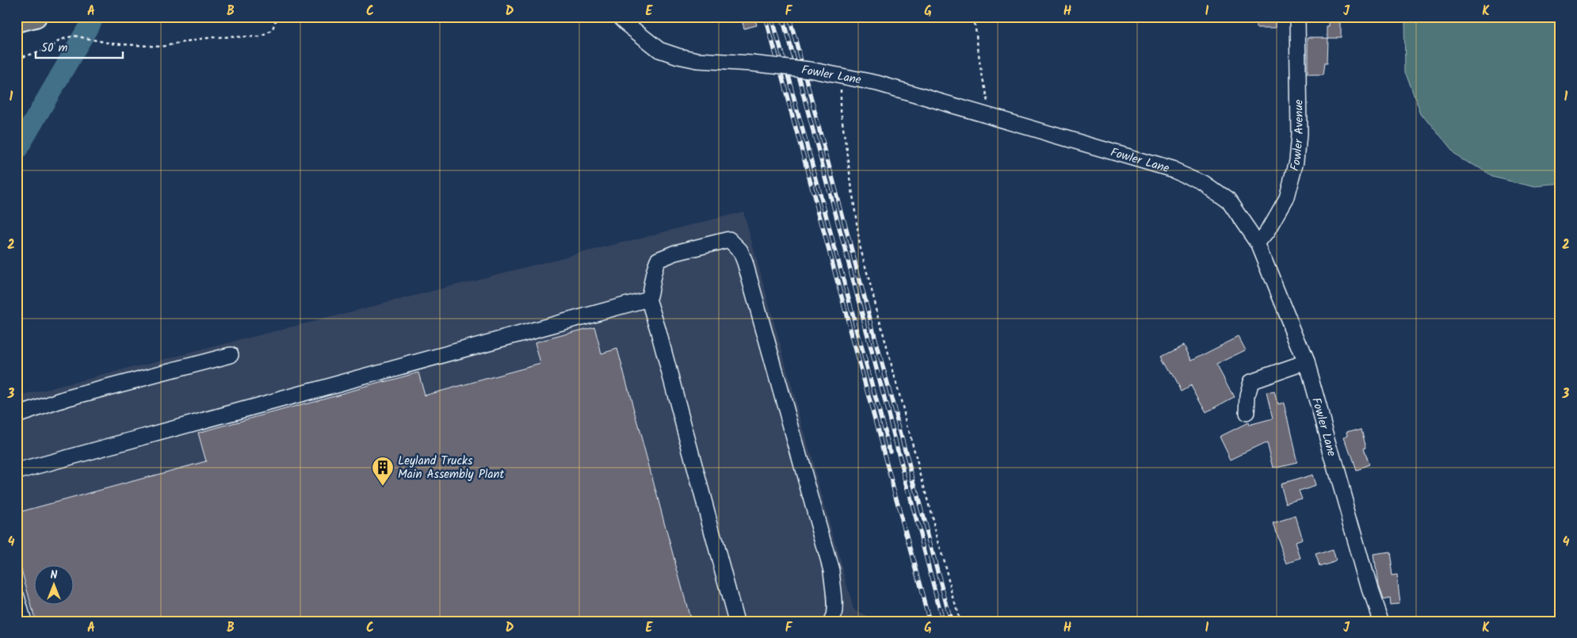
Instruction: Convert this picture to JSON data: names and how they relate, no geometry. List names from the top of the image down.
{
  "streets": {
    "street": ["Fowler Lane", "Fowler Avenue"]
  },
  "crossings": [
    ["Fowler Lane", "Fowler Avenue"]
  ],
  "places": {
    "building": ["Leyland Trucks Main Assembly Plant"]
  },
  "scale_bar": "50 m",
  "north": "top",
  "grid": {
    "columns": [
      "A",
      "B",
      "C",
      "D",
      "E",
      "F",
      "G",
      "H",
      "I",
      "J",
      "K"
    ],
    "rows": [
      "1",
      "2",
      "3",
      "4"
    ]
  }
}
